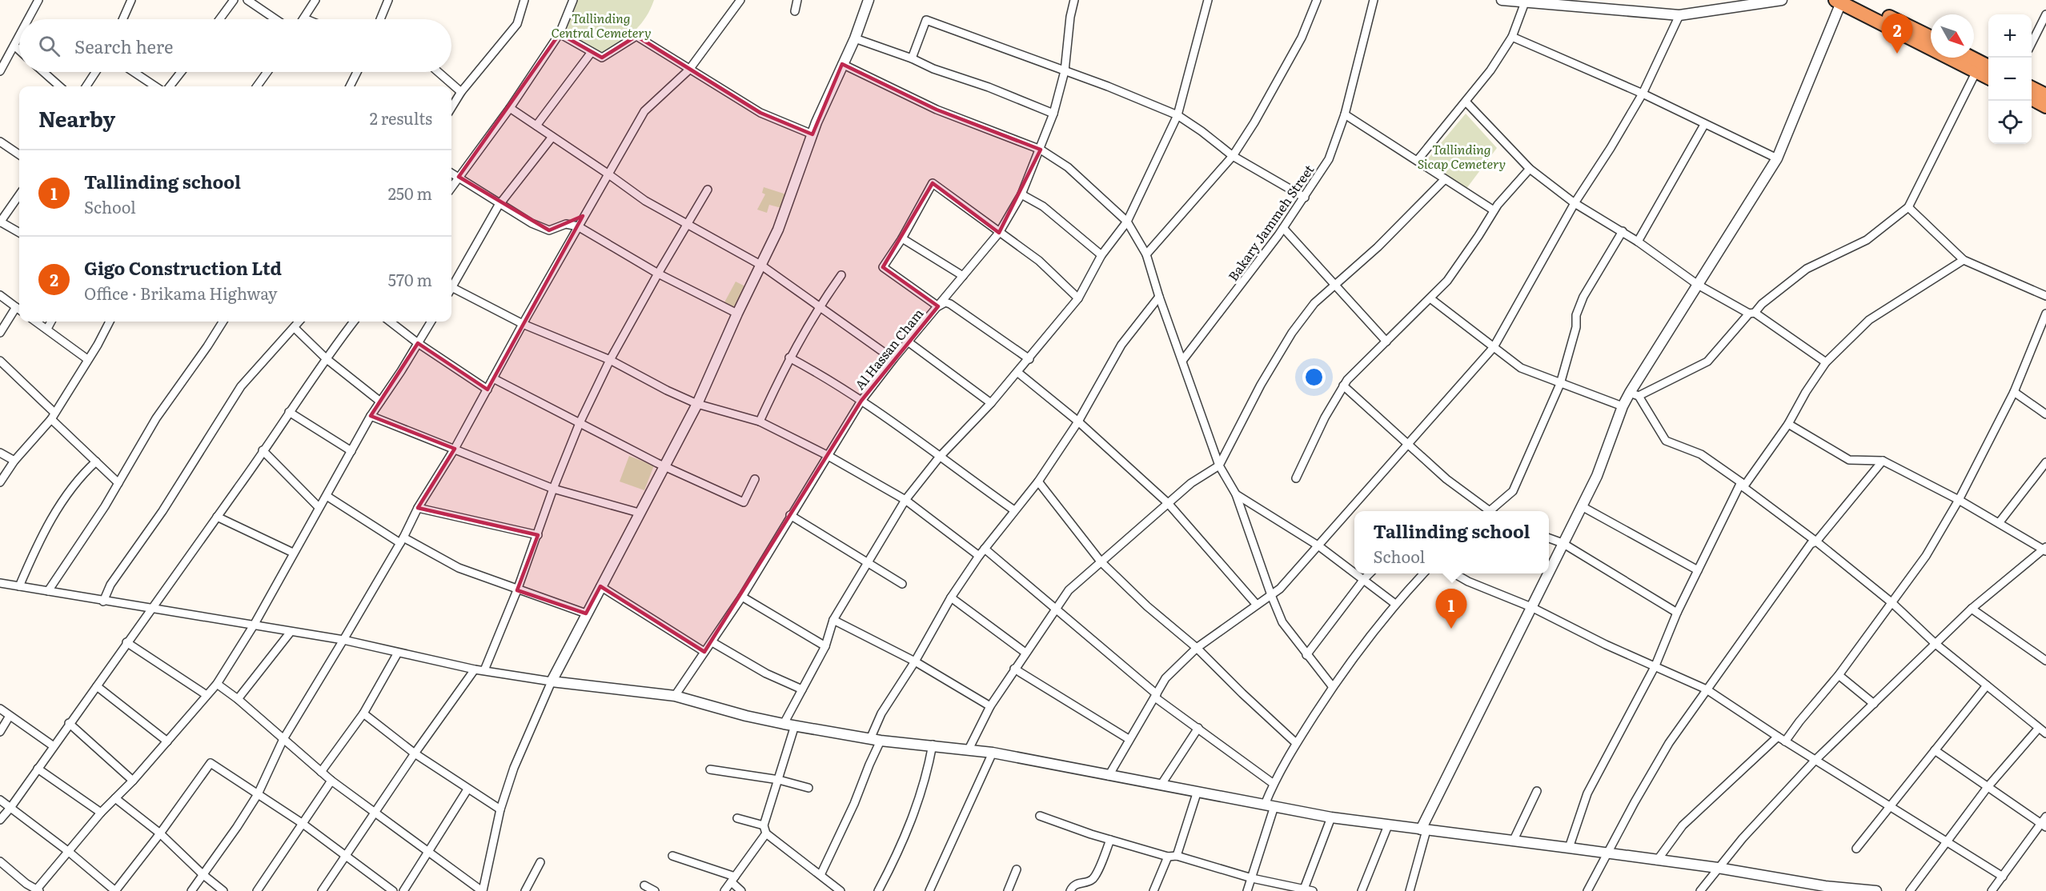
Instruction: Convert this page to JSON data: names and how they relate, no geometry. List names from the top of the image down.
{
  "streets": {
    "street": ["Bakary Jammeh Street", "Al Hassan Cham"]
  },
  "parks": ["Tallinding Central Cemetery", "Tallinding Sicap Cemetery"],
  "north": "bottom right",
  "page": {
    "pins": ["2", "1"],
    "map_buttons": ["+", "−"],
    "search": "Search here",
    "heading": ["Nearby", "2 results"],
    "list": [
      {
        "mark": "1",
        "name": "Tallinding school",
        "note": "School",
        "value": "250 m"
      },
      {
        "mark": "2",
        "name": "Gigo Construction Ltd",
        "note": "Office · Brikama Highway",
        "value": "570 m"
      }
    ],
    "popup": ["Tallinding school", "School"]
  }
}
